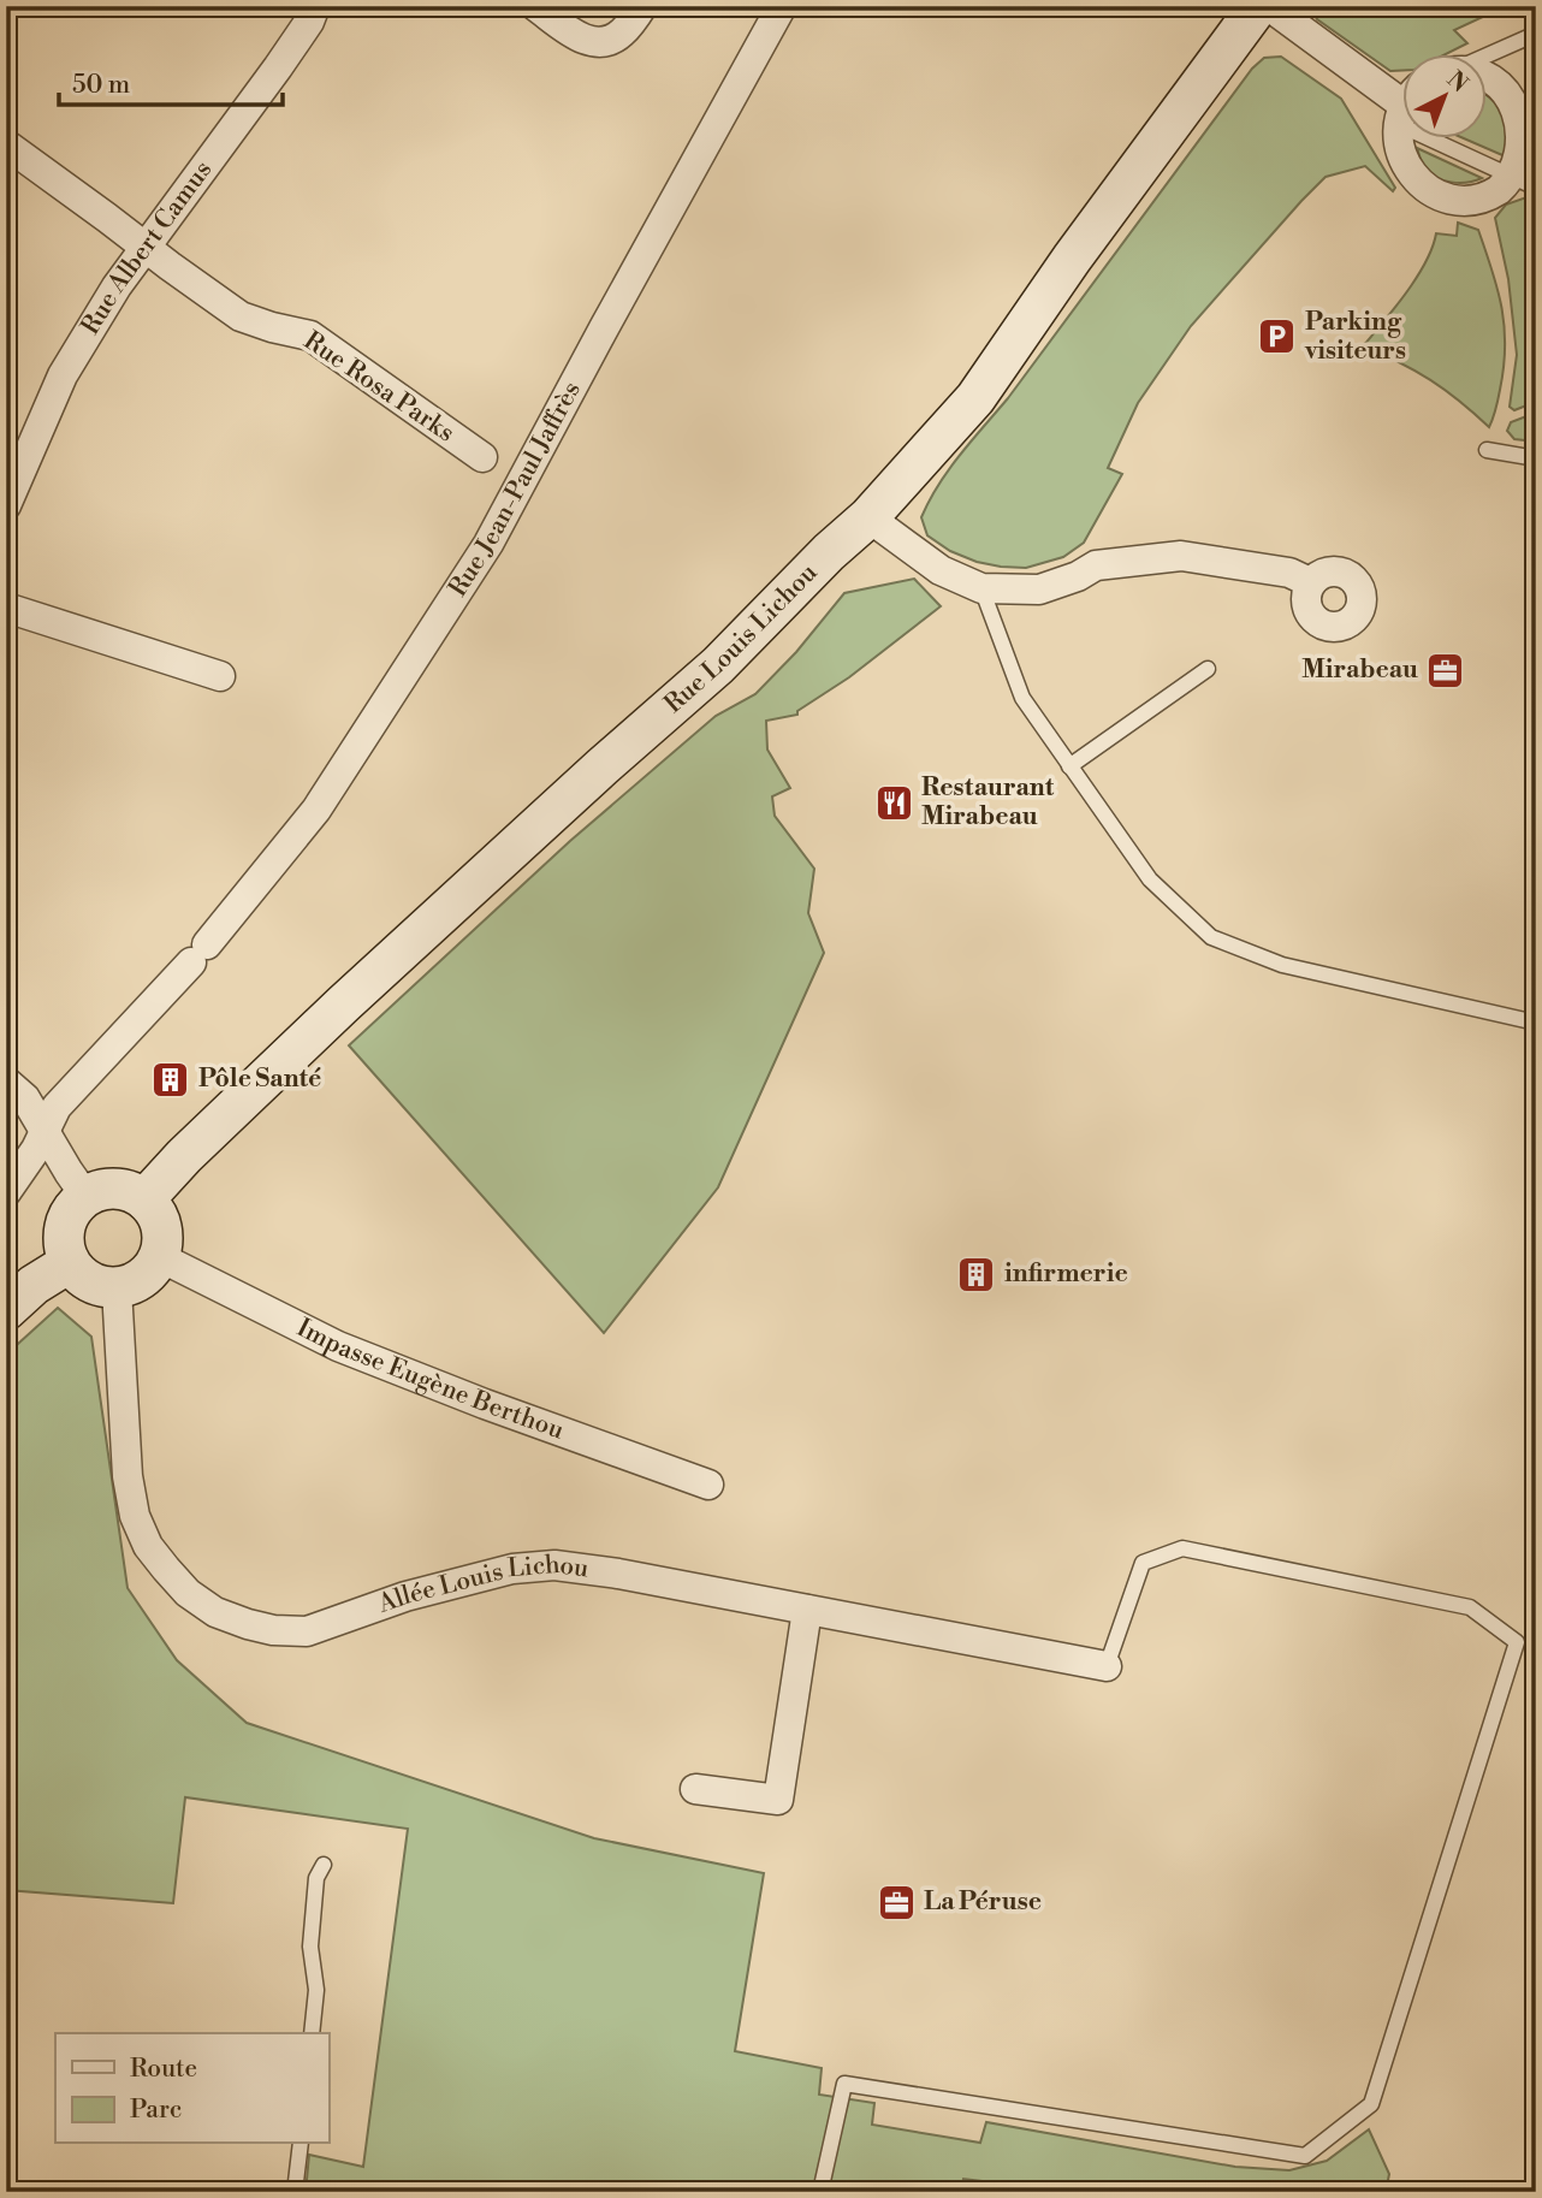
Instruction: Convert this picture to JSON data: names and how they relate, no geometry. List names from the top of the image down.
{
  "streets": {
    "main road": ["Rue Louis Lichou"],
    "street": [
      "Rue Albert Camus",
      "Rue Rosa Parks",
      "Rue Jean-Paul Jaffrès",
      "Impasse Eugène Berthou",
      "Allée Louis Lichou"
    ]
  },
  "crossings": [
    ["Rue Albert Camus", "Rue Rosa Parks"],
    ["Rue Louis Lichou", "Impasse Eugène Berthou"],
    ["Rue Louis Lichou", "Allée Louis Lichou"],
    ["Impasse Eugène Berthou", "Allée Louis Lichou"]
  ],
  "places": {
    "parking": ["Parking visiteurs"],
    "office": ["Mirabeau", "La Péruse"],
    "restaurant": ["Restaurant Mirabeau"],
    "building": ["Pôle Santé", "infirmerie"]
  },
  "legend": ["Route", "Parc"],
  "scale_bar": "50 m",
  "north": "top right"
}
